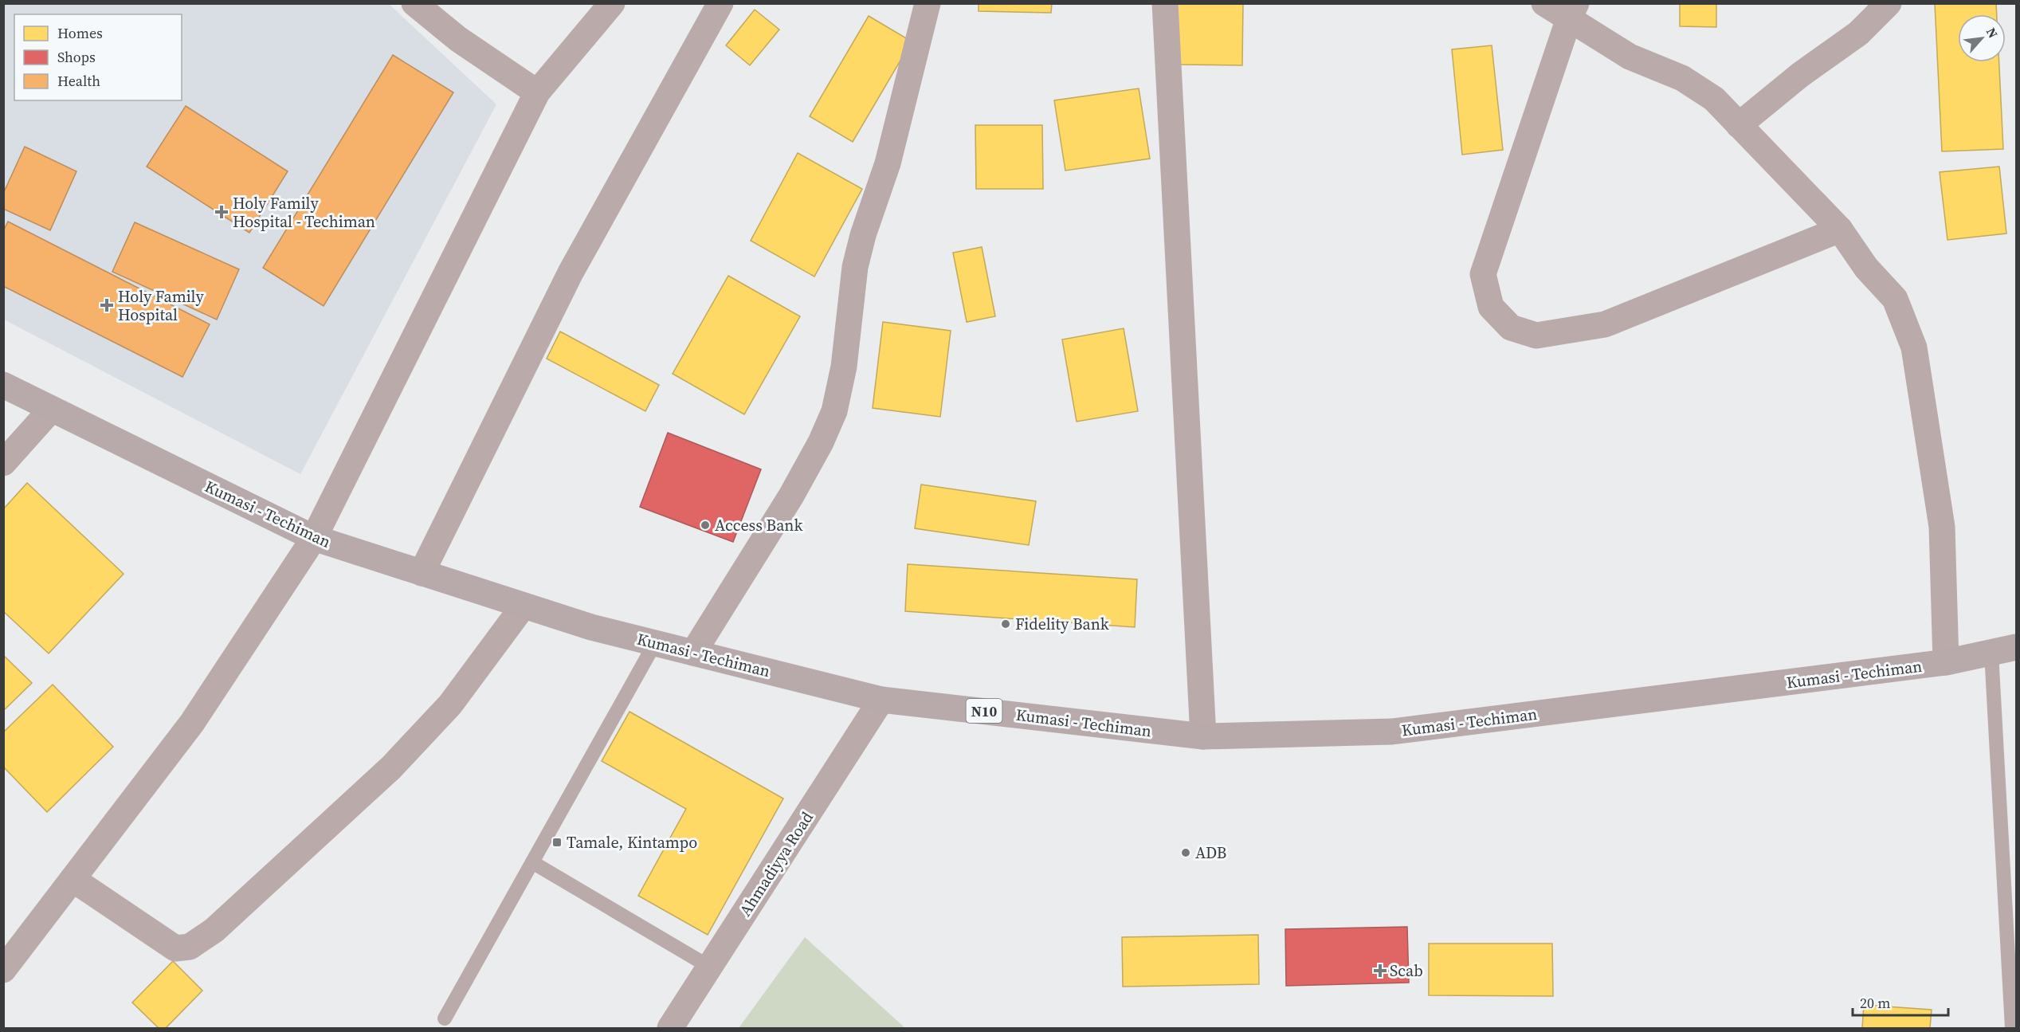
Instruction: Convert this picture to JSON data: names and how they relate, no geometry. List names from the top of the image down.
{
  "streets": {
    "highway": ["Kumasi - Techiman", "N10"],
    "street": ["Ahmadiyya Road"]
  },
  "crossings": [
    ["Kumasi - Techiman", "Ahmadiyya Road"]
  ],
  "places": {
    "health": ["Holy Family Hospital - Techiman", "Holy Family Hospital", "Scab"],
    "other": ["Access Bank", "Fidelity Bank", "ADB"],
    "transit": ["Tamale, Kintampo"]
  },
  "legend": ["Homes", "Shops", "Health"],
  "scale_bar": "20 m",
  "north": "top right"
}
